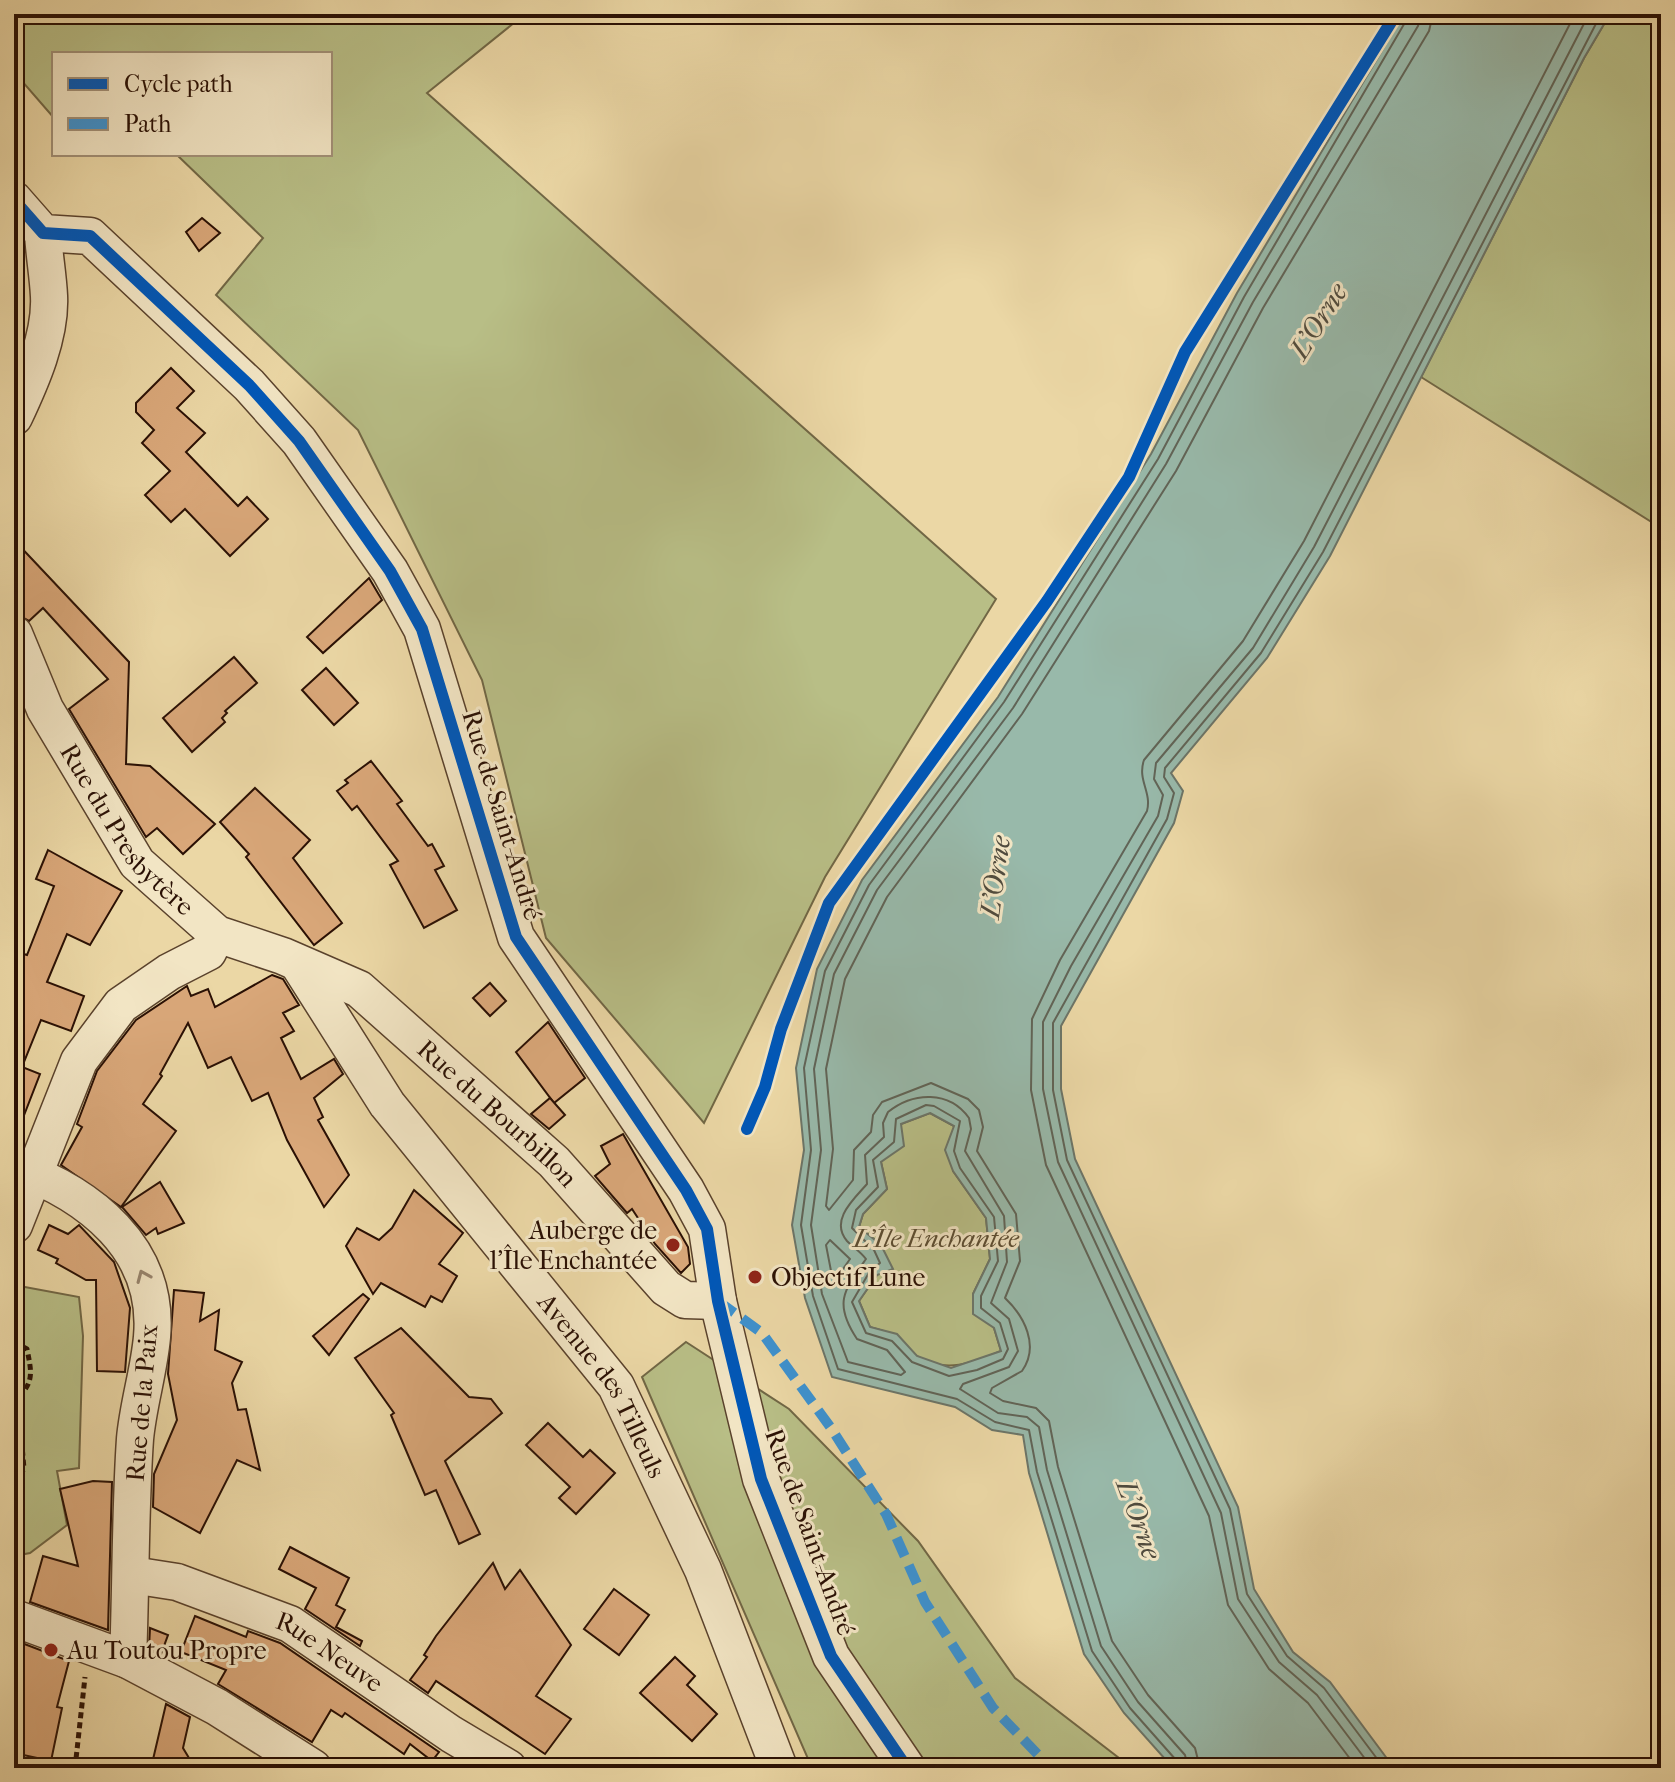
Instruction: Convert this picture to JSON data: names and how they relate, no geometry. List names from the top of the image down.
{
  "streets": {
    "street": [
      "Rue de Saint-André",
      "Rue du Presbytère",
      "Rue du Bourbillon",
      "Avenue des Tilleuls",
      "Rue de la Paix",
      "Rue Neuve"
    ]
  },
  "crossings": [
    ["Rue de Saint-André", "Rue du Bourbillon"],
    ["Rue du Presbytère", "Rue du Bourbillon"],
    ["Rue du Presbytère", "Avenue des Tilleuls"],
    ["Rue du Bourbillon", "Avenue des Tilleuls"],
    ["Rue de la Paix", "Rue Neuve"]
  ],
  "one_way": ["Rue de la Paix"],
  "water": ["L'Orne"],
  "parks": ["L'Île Enchantée"],
  "places": ["Auberge de l'Île Enchantée", "Objectif Lune", "Au Toutou Propre"],
  "legend": ["Cycle path", "Path"]
}
